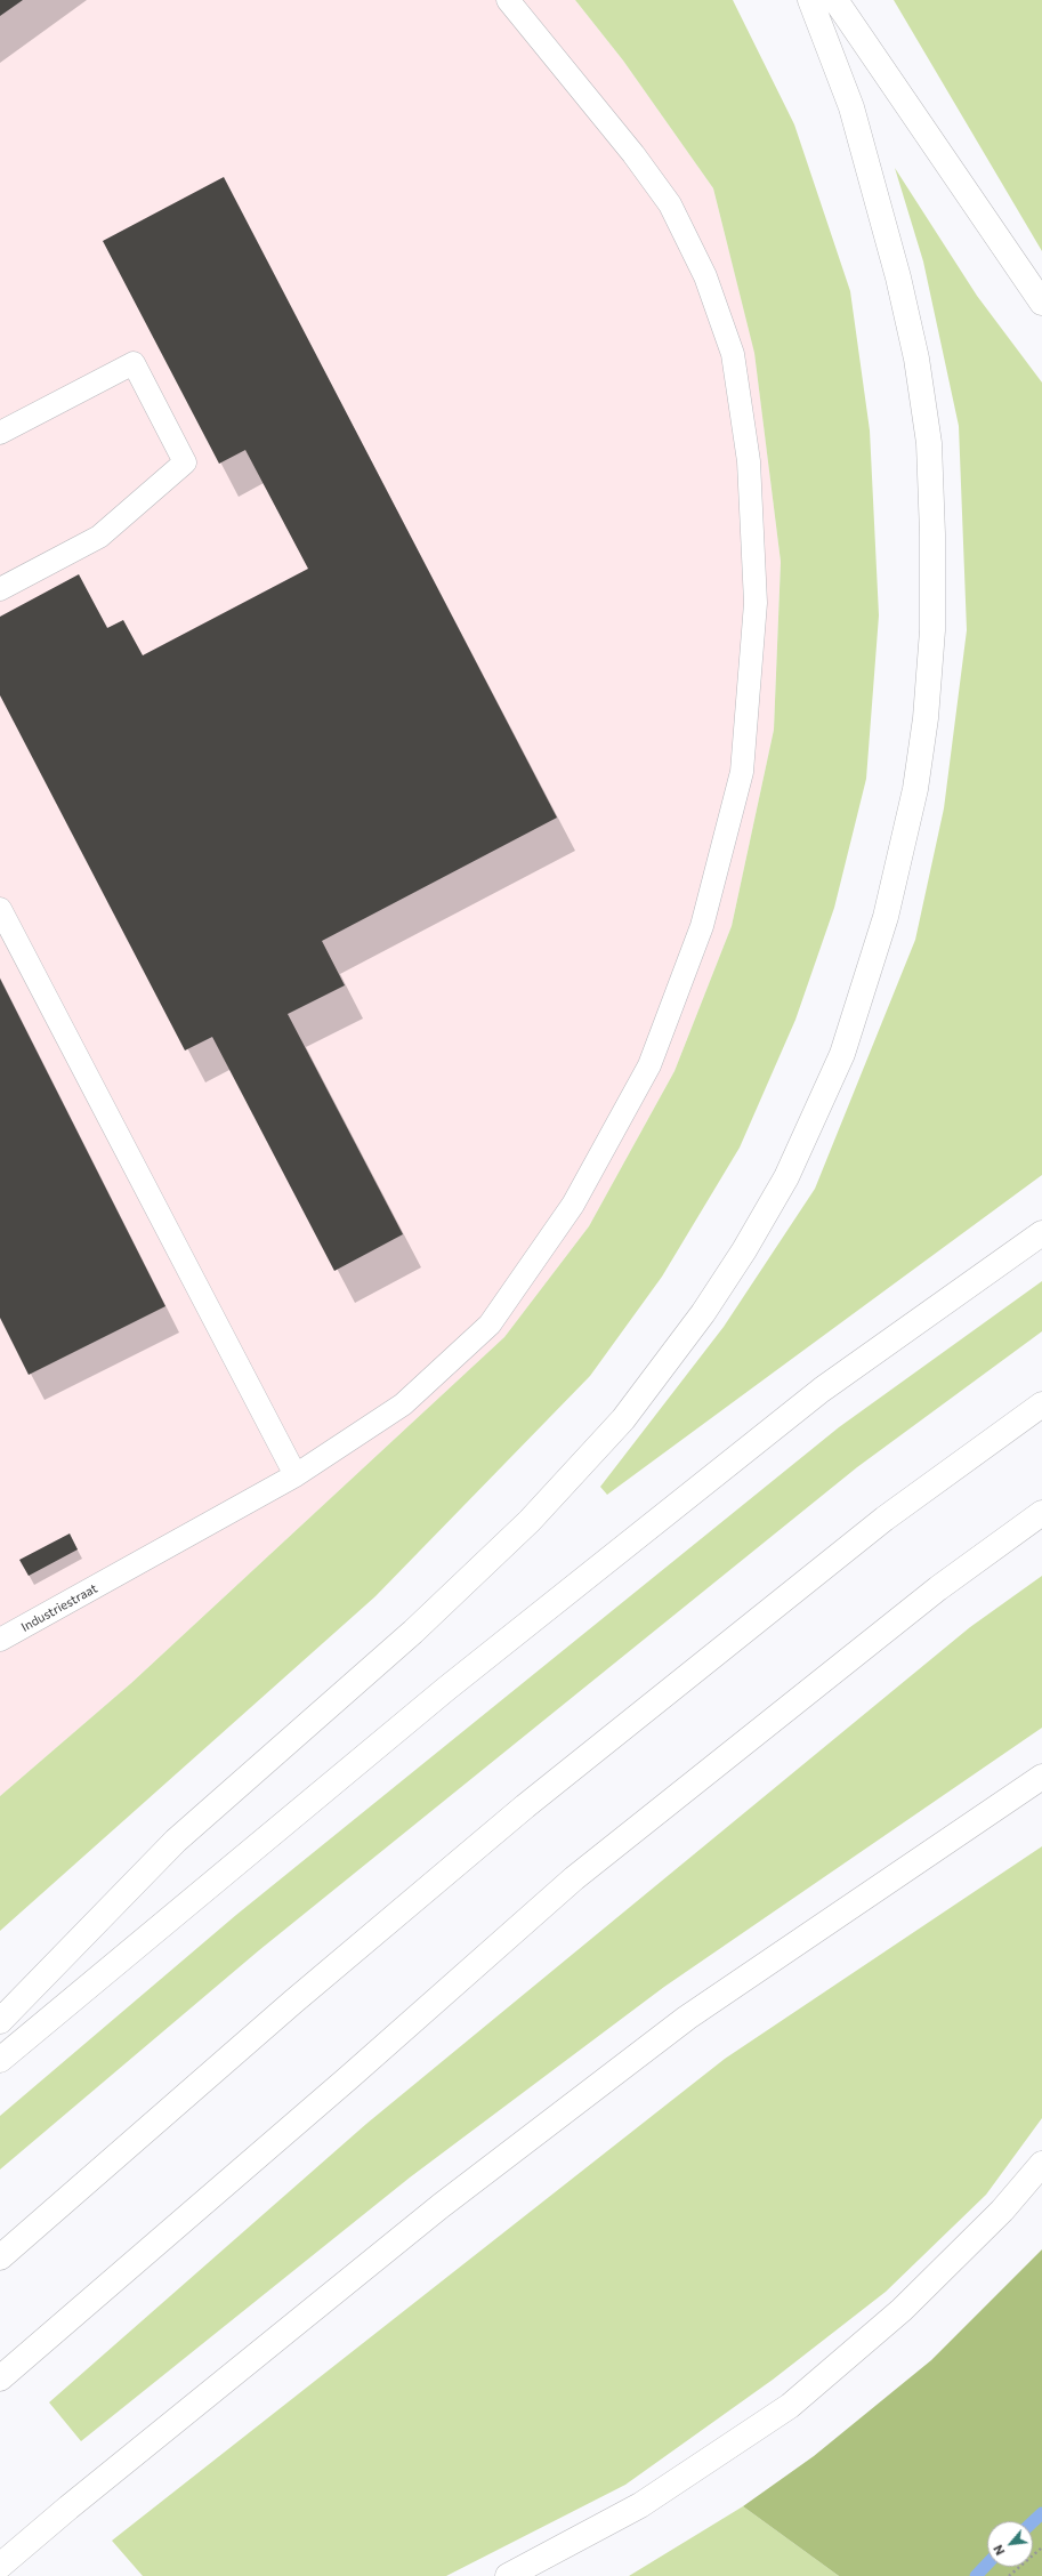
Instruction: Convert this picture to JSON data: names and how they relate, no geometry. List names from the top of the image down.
{
  "streets": {
    "lane": ["Industriestraat"]
  },
  "north": "bottom left"
}
